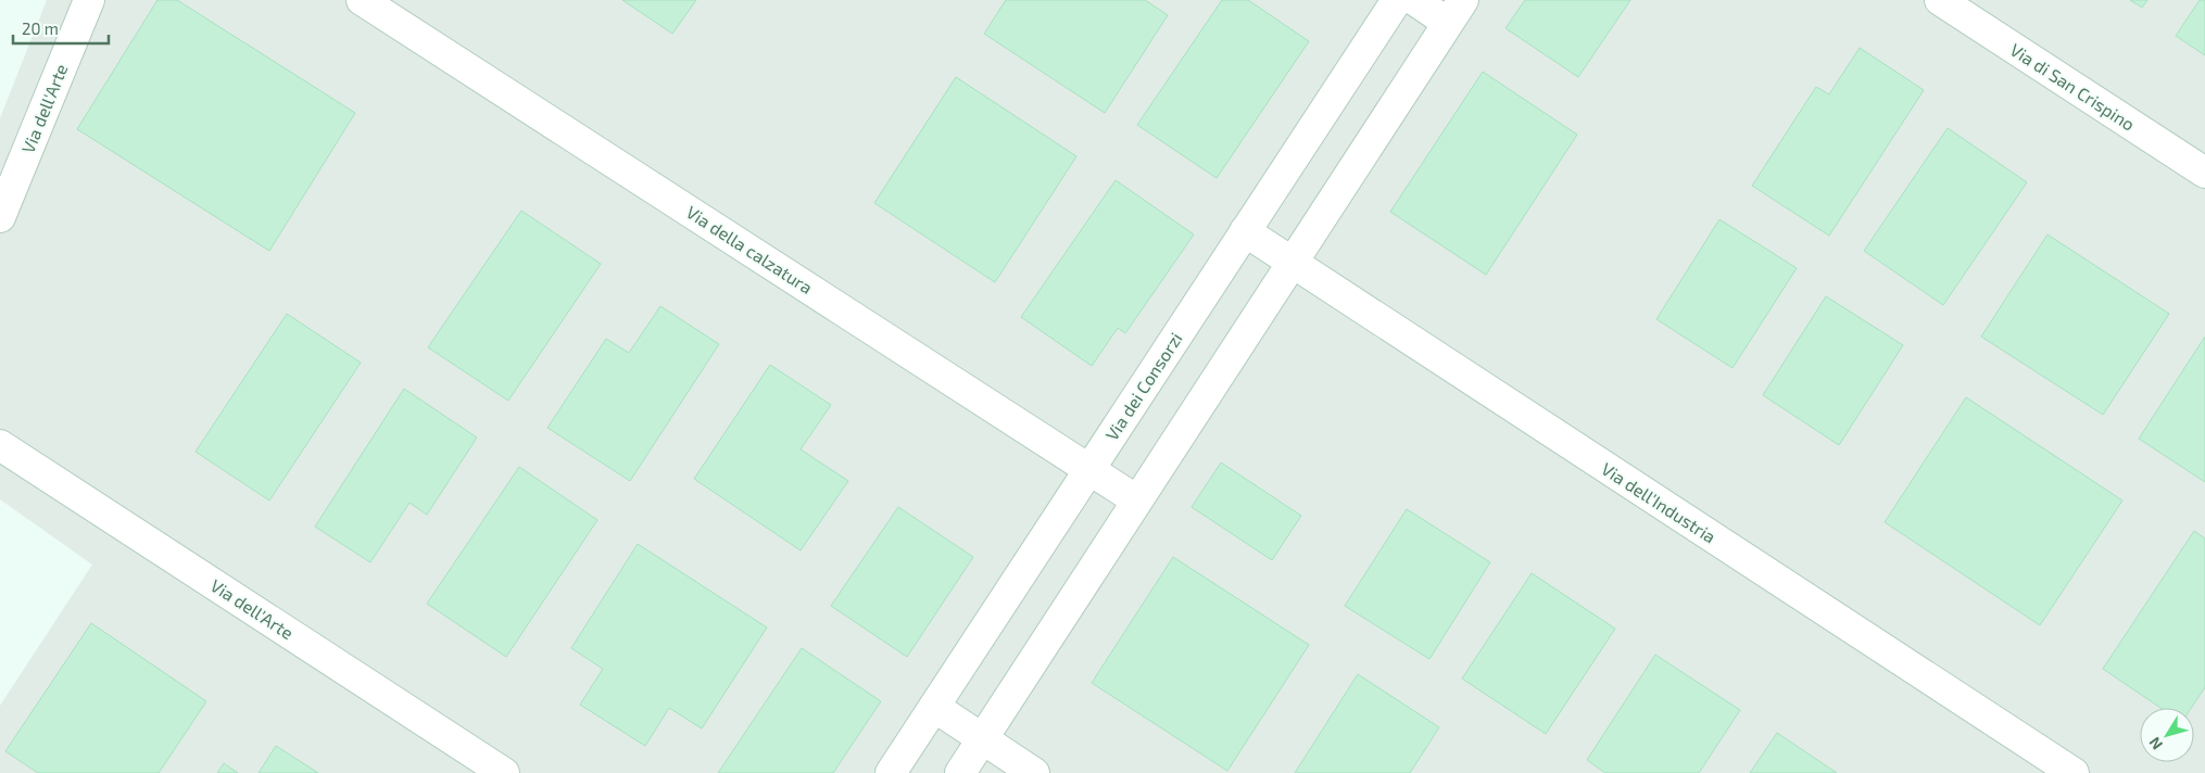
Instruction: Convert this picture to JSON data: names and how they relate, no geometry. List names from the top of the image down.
{
  "streets": {
    "street": [
      "Via di San Crispino",
      "Via dell'Arte",
      "Via della calzatura",
      "Via dei Consorzi",
      "Via dell'Industria"
    ]
  },
  "crossings": [
    ["Via della calzatura", "Via dei Consorzi"],
    ["Via dei Consorzi", "Via dell'Industria"]
  ],
  "scale_bar": "20 m",
  "north": "bottom left"
}
